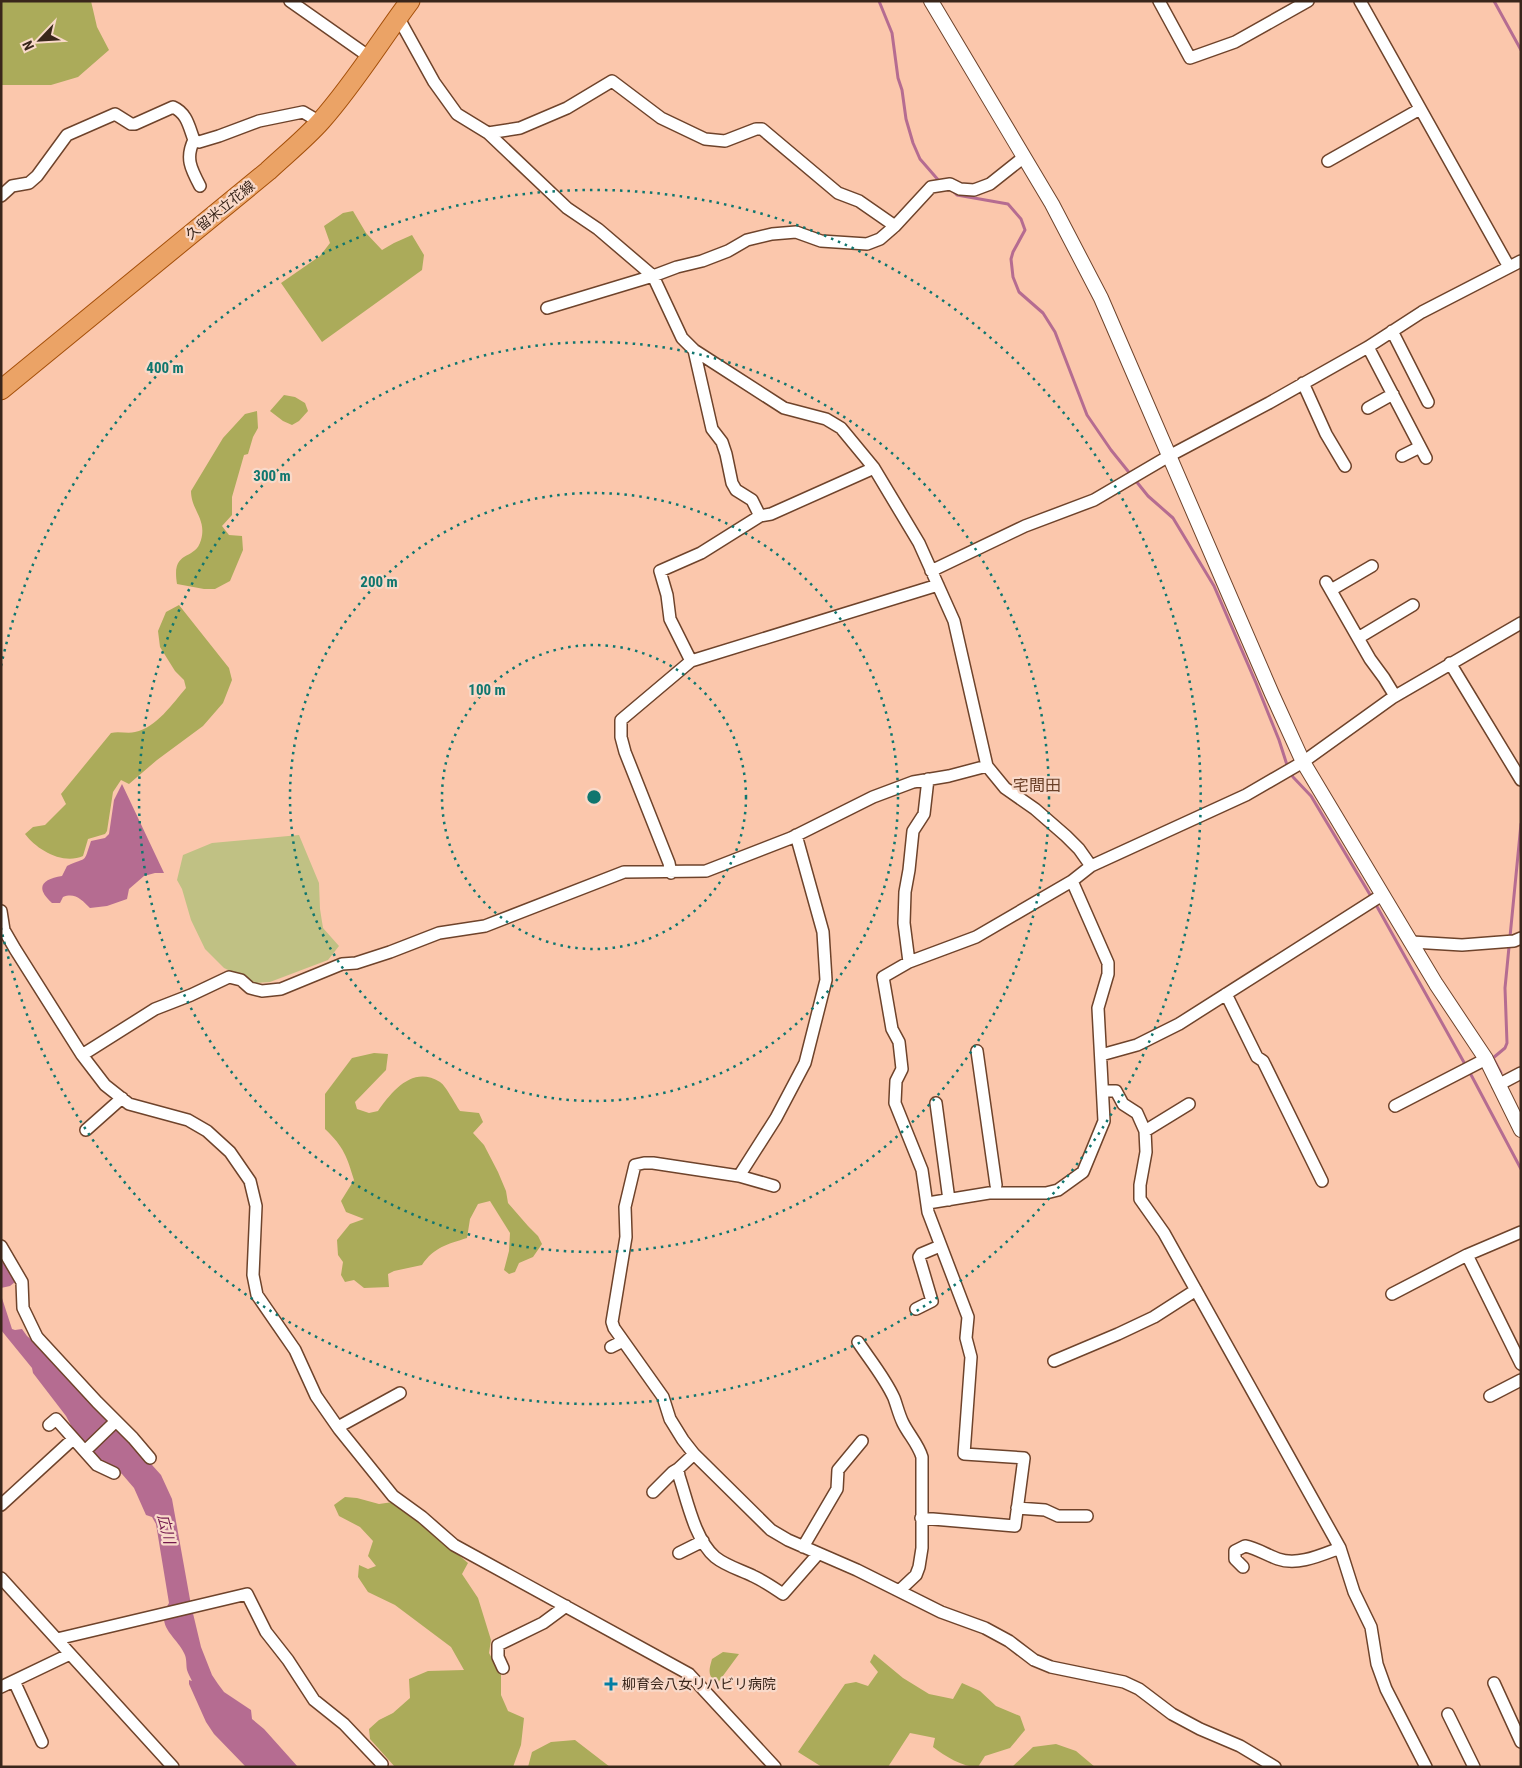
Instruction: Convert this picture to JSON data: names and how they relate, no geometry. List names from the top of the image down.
{
  "streets": {
    "main road": ["久留米立花線"]
  },
  "districts": ["宅間田"],
  "water": ["広川"],
  "places": {
    "health": ["柳育会八女リハビリ病院"]
  },
  "north": "bottom left",
  "rings": [
    "400 m",
    "300 m",
    "200 m",
    "100 m"
  ]
}
